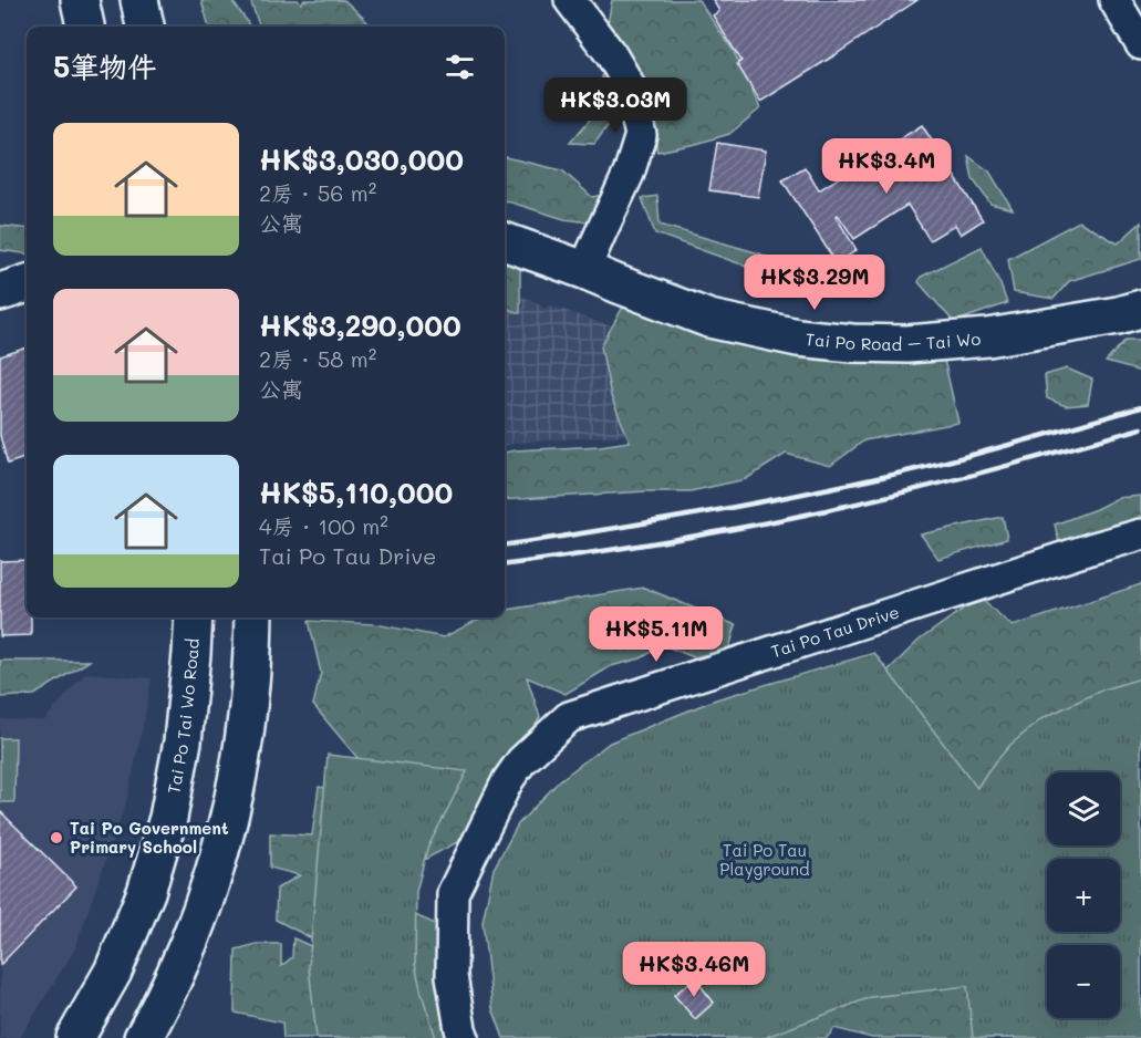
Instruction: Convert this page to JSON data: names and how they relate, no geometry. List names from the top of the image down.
{
  "streets": {
    "main road": ["Tai Po Road – Tai Wo", "Tai Po Tai Wo Road"],
    "street": ["Tai Po Tau Drive"]
  },
  "parks": ["Tai Po Tau Playground"],
  "places": ["Tai Po Government Primary School"],
  "page": {
    "heading": "5筆物件",
    "price": [
      "HK$3.03M",
      "HK$3.4M",
      "HK$3.29M",
      "HK$5.11M",
      "HK$3.46M"
    ],
    "list": [
      {
        "name": "HK$3,030,000",
        "note": "2房 · 56 m² · 公寓"
      },
      {
        "name": "HK$3,290,000",
        "note": "2房 · 58 m² · 公寓"
      },
      {
        "name": "HK$5,110,000",
        "note": "4房 · 100 m² · Tai Po Tau Drive"
      }
    ],
    "map_buttons": ["+", "−"]
  }
}
